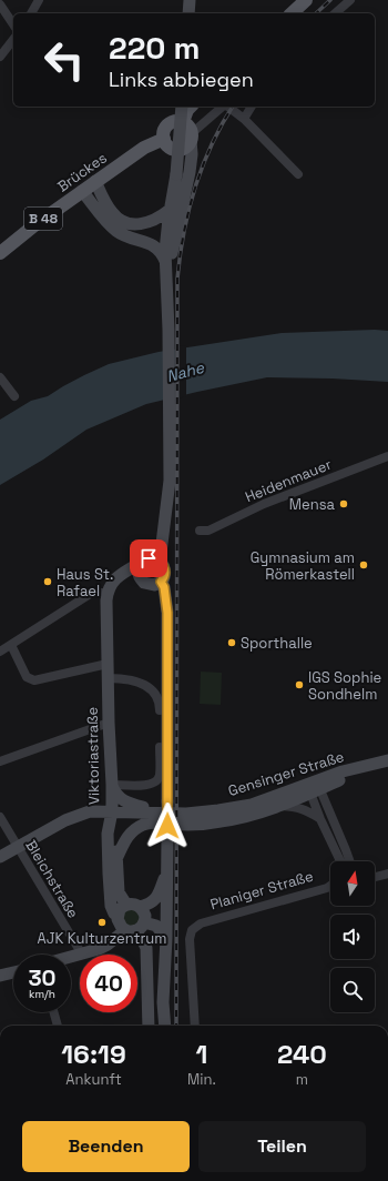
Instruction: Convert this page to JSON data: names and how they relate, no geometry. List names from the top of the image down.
{
  "streets": {
    "main road": ["Brückes", "B 48"],
    "street": [
      "Heidenmauer",
      "Viktoriastraße",
      "Gensinger Straße",
      "Bleichstraße",
      "Planiger Straße"
    ]
  },
  "crossings": [
    ["Viktoriastraße", "Gensinger Straße"],
    ["Viktoriastraße", "Bleichstraße"],
    ["Gensinger Straße", "Planiger Straße"]
  ],
  "water": ["Nahe"],
  "places": [
    "Mensa",
    "Gymnasium am Römerkastell",
    "Haus St. Rafael",
    "Sporthalle",
    "IGS Sophie Sondhelm",
    "AJK Kulturzentrum"
  ],
  "north": "top",
  "page": {
    "turn": ["220 m", "Links abbiegen"],
    "speed": "30 km/h",
    "limit": "40",
    "eta": [
      "16:19",
      "Ankunft",
      "1",
      "Min.",
      "240",
      "m"
    ],
    "buttons": ["Beenden", "Teilen"]
  }
}
